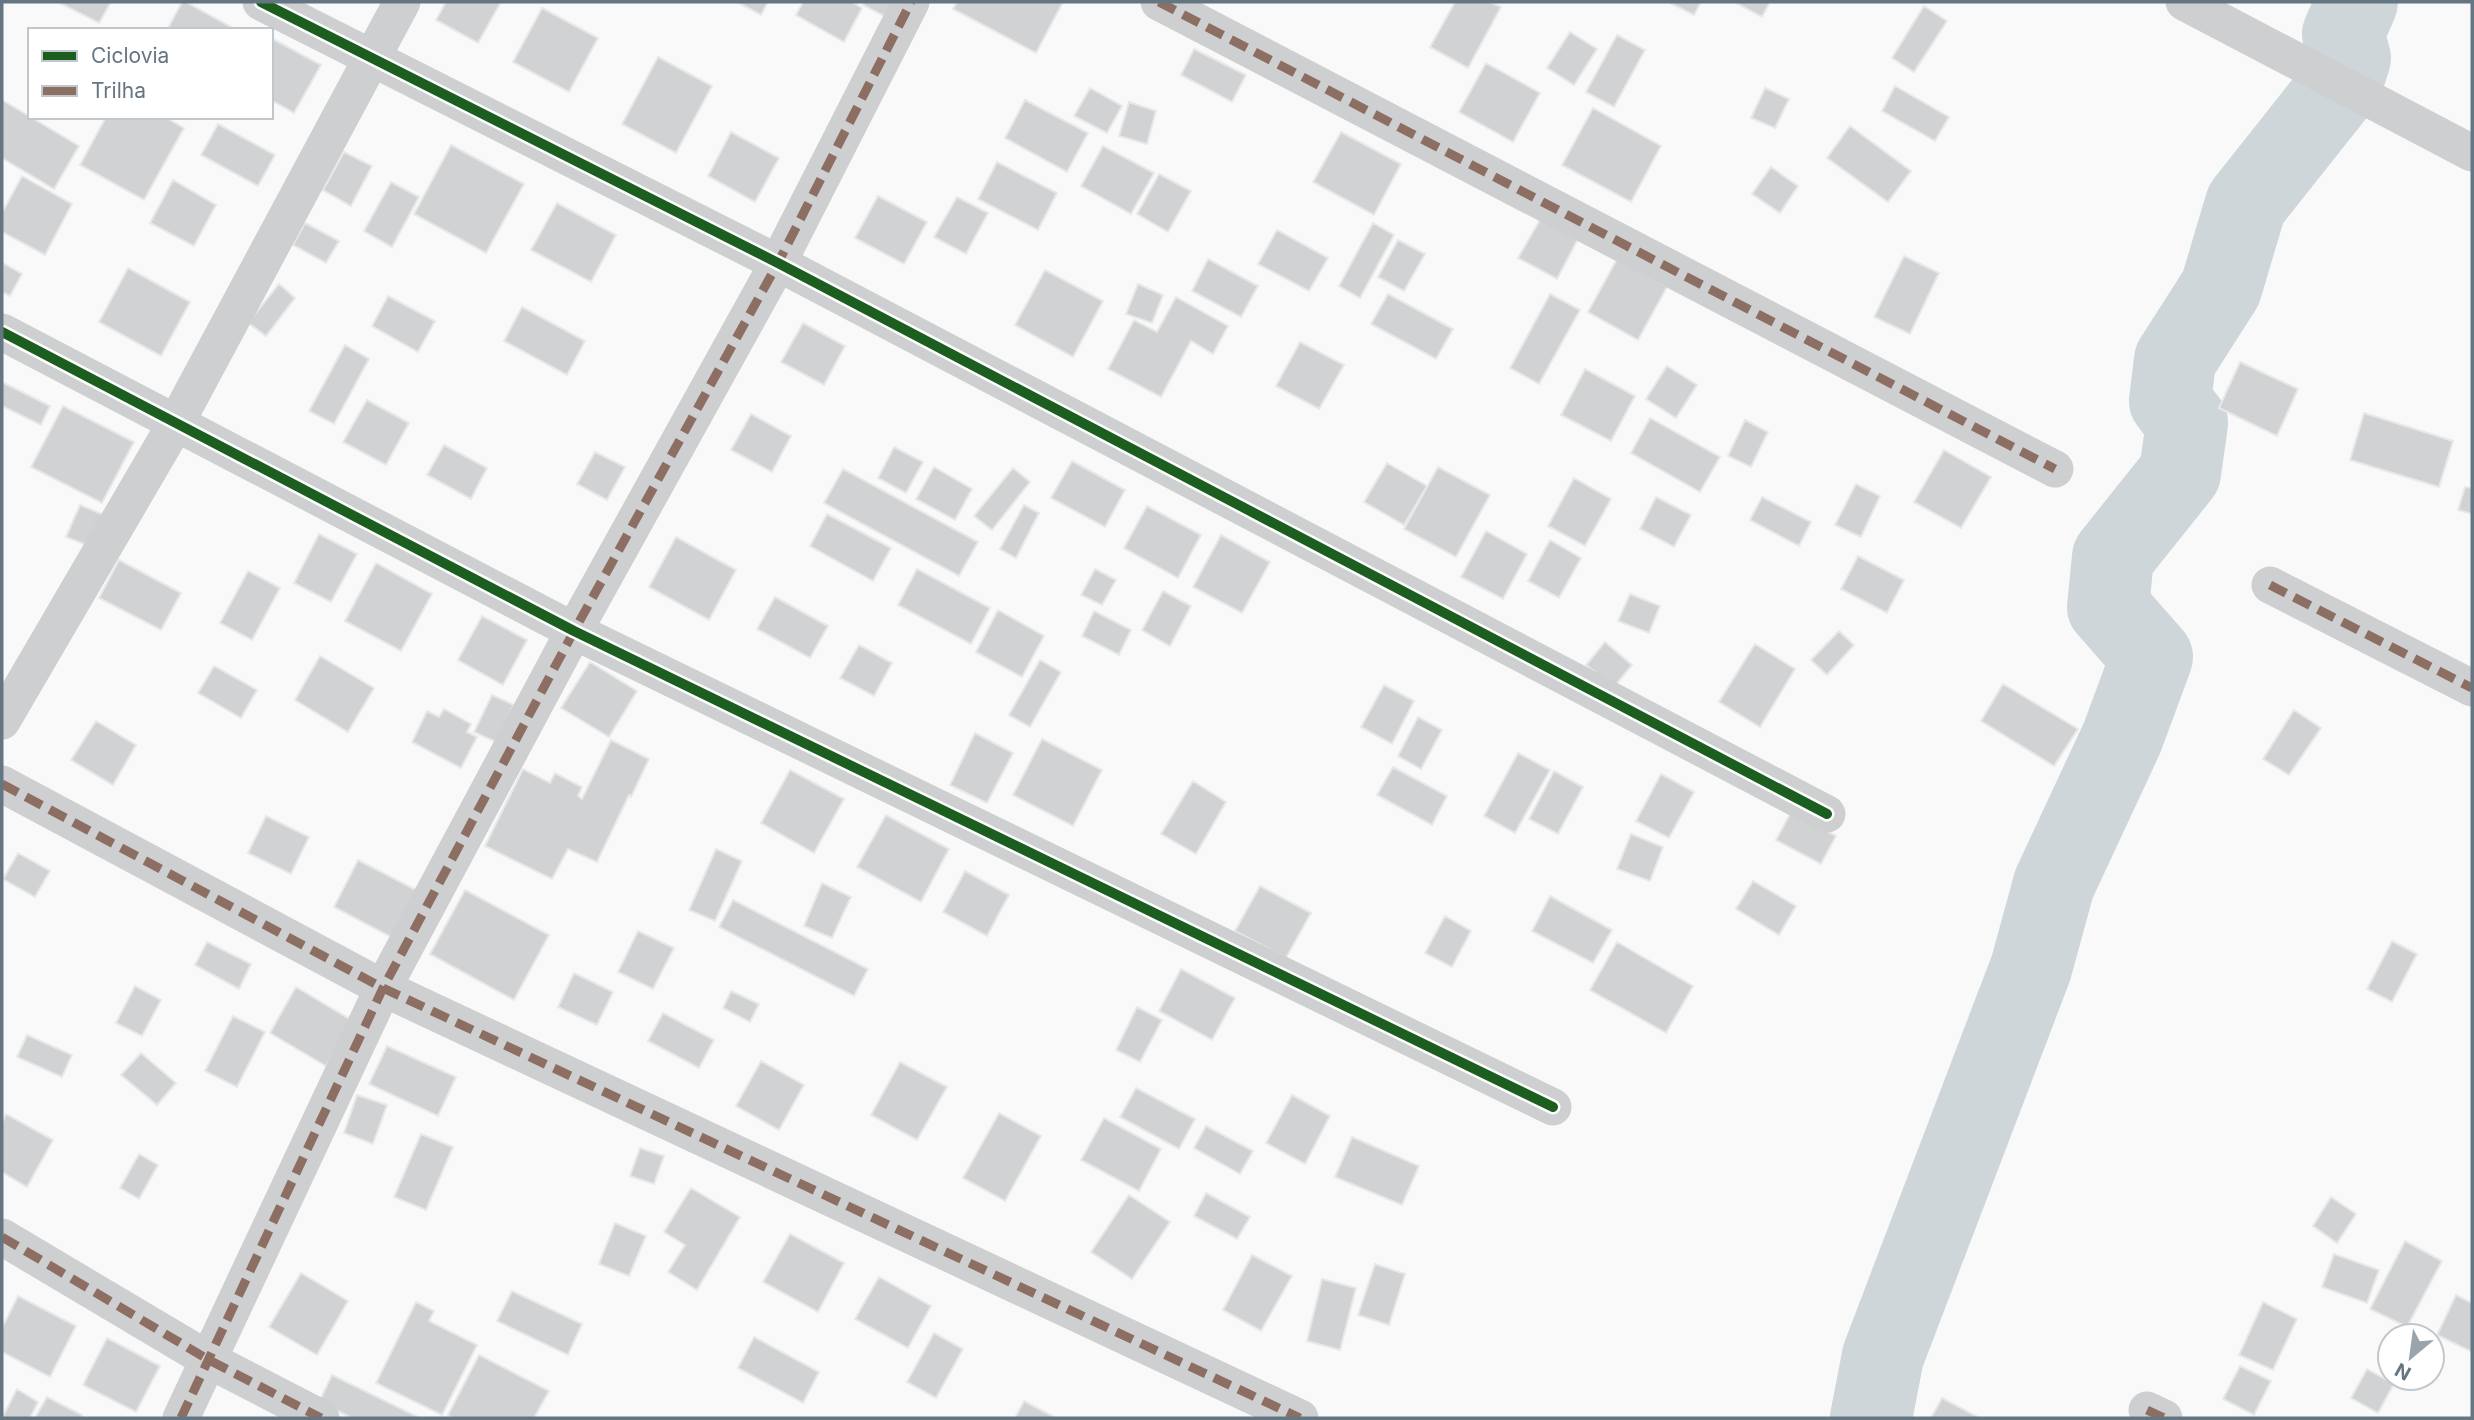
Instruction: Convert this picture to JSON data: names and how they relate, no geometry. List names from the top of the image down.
{
  "legend": ["Ciclovia", "Trilha"],
  "north": "bottom left"
}
